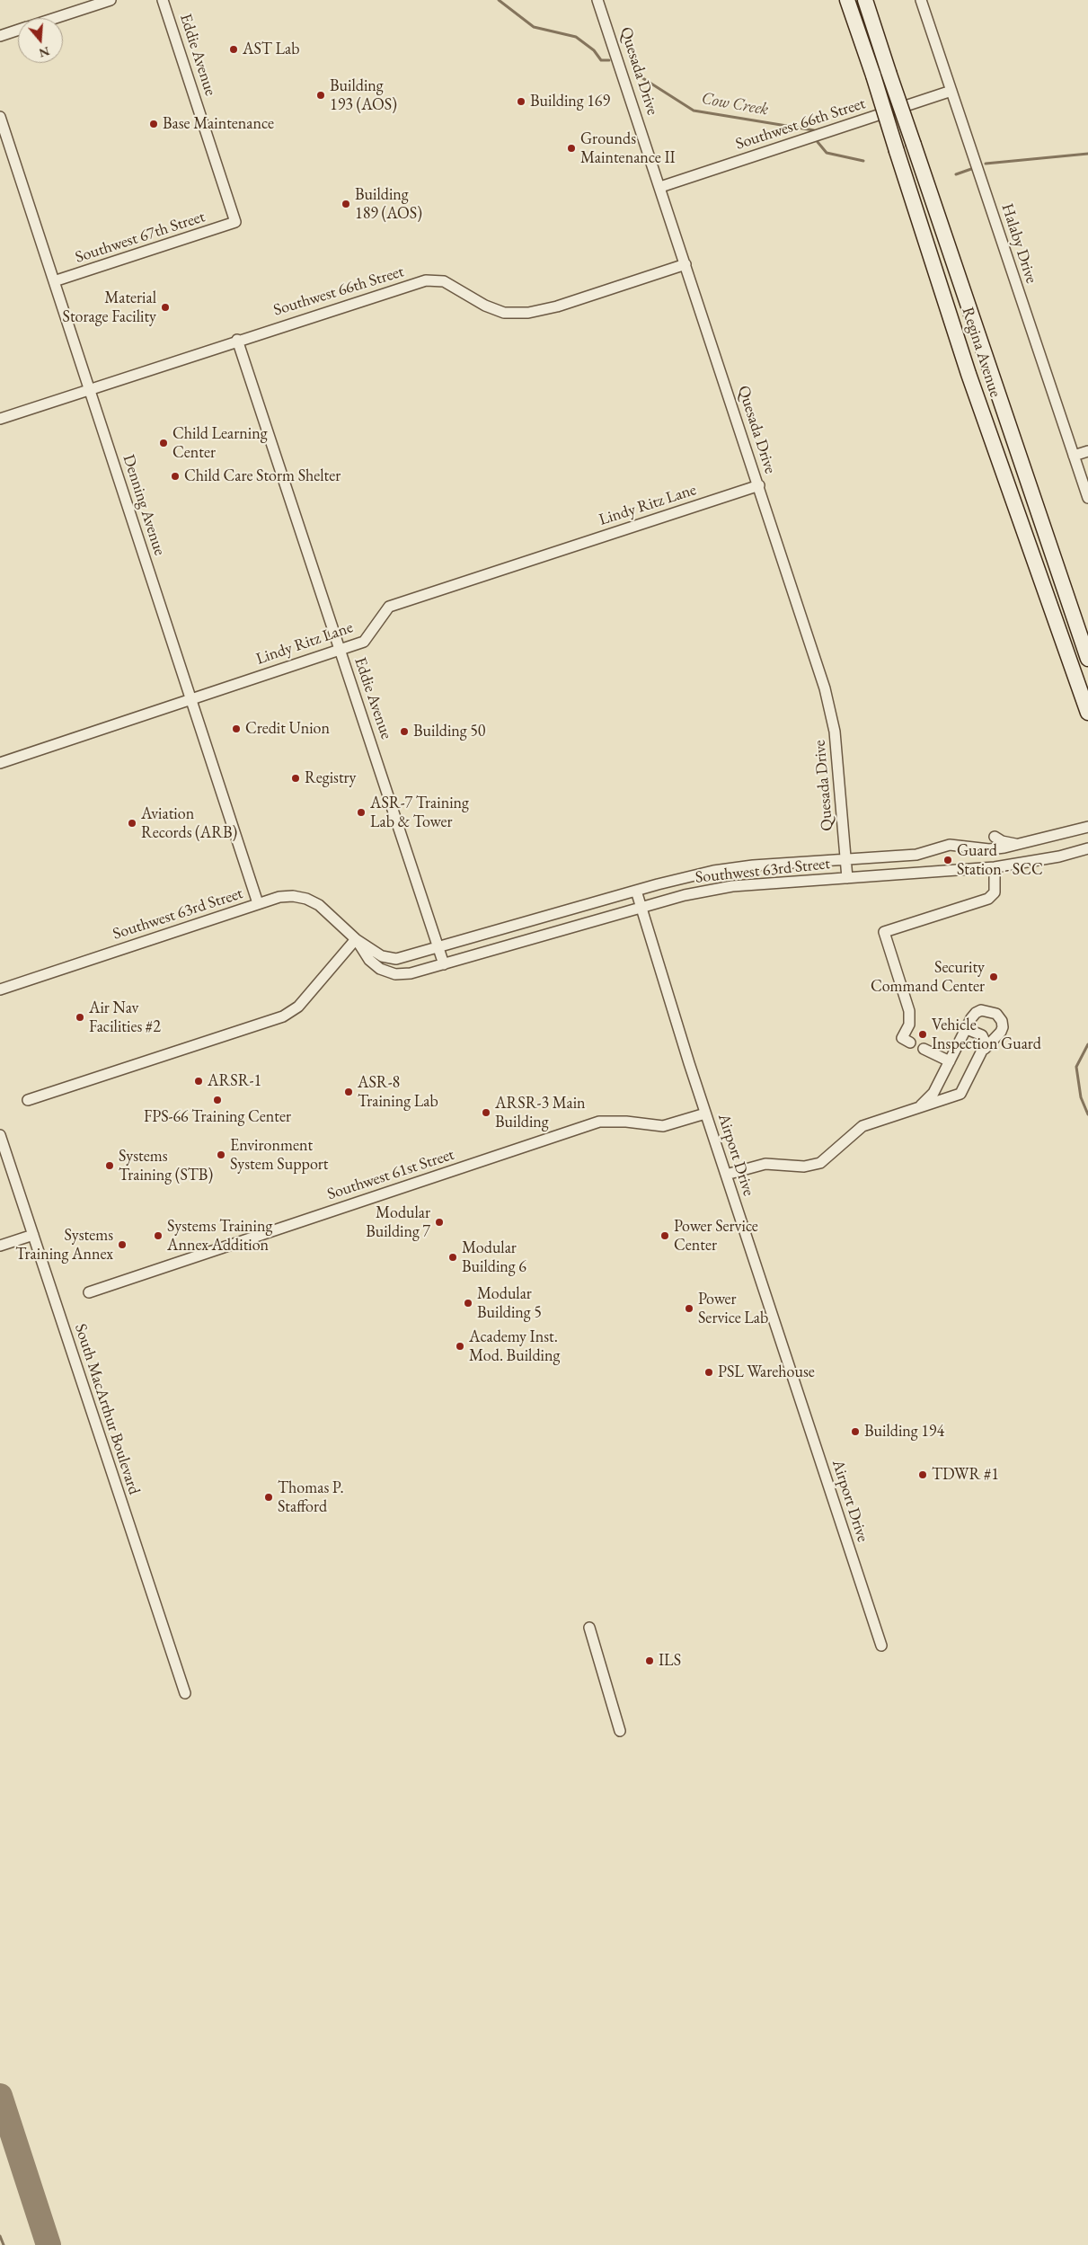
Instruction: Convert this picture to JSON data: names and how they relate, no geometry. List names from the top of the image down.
{
  "streets": {
    "main road": ["Regina Avenue"],
    "street": [
      "Eddie Avenue",
      "Quesada Drive",
      "Southwest 66th Street",
      "Southwest 67th Street",
      "Halaby Drive",
      "Denning Avenue",
      "Lindy Ritz Lane",
      "Southwest 63rd Street",
      "Airport Drive",
      "Southwest 61st Street",
      "South MacArthur Boulevard"
    ]
  },
  "crossings": [
    ["Eddie Avenue", "Southwest 66th Street"],
    ["Eddie Avenue", "Southwest 67th Street"],
    ["Eddie Avenue", "Lindy Ritz Lane"],
    ["Eddie Avenue", "Southwest 63rd Street"],
    ["Quesada Drive", "Southwest 66th Street"],
    ["Quesada Drive", "Lindy Ritz Lane"],
    ["Quesada Drive", "Southwest 63rd Street"],
    ["Southwest 66th Street", "Halaby Drive"],
    ["Southwest 66th Street", "Denning Avenue"],
    ["Southwest 67th Street", "Denning Avenue"],
    ["Denning Avenue", "Lindy Ritz Lane"],
    ["Denning Avenue", "Southwest 63rd Street"],
    ["Southwest 63rd Street", "Airport Drive"],
    ["Airport Drive", "Southwest 61st Street"]
  ],
  "water": ["Cow Creek"],
  "places": [
    "AST Lab",
    "Building 193 (AOS)",
    "Building 169",
    "Base Maintenance",
    "Grounds Maintenance II",
    "Building 189 (AOS)",
    "Material Storage Facility",
    "Child Learning Center",
    "Child Care Storm Shelter",
    "Credit Union",
    "Building 50",
    "Registry",
    "ASR-7 Training Lab & Tower",
    "Aviation Records (ARB)",
    "Guard Station - SCC",
    "Security Command Center",
    "Air Nav Facilities #2",
    "Vehicle Inspection Guard",
    "ARSR-1",
    "ASR-8 Training Lab",
    "FPS-66 Training Center",
    "ARSR-3 Main Building",
    "Environment System Support",
    "Systems Training (STB)",
    "Modular Building 7",
    "Systems Training Annex Addition",
    "Power Service Center",
    "Systems Training Annex",
    "Modular Building 6",
    "Modular Building 5",
    "Power Service Lab",
    "Academy Inst. Mod. Building",
    "PSL Warehouse",
    "Building 194",
    "TDWR #1",
    "Thomas P. Stafford",
    "ILS"
  ],
  "north": "bottom"
}
